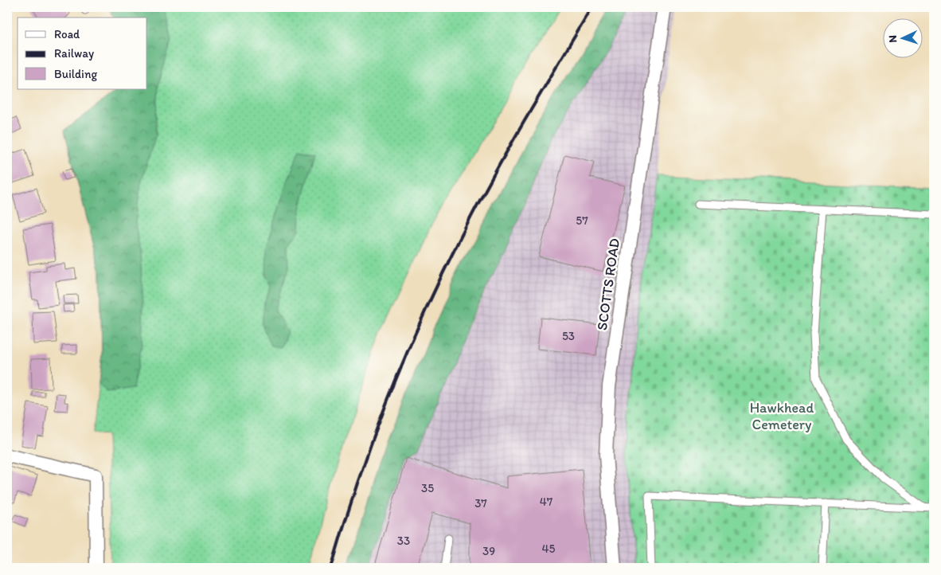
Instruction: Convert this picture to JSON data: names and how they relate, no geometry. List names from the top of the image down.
{
  "streets": {
    "street": ["SCOTTS ROAD"]
  },
  "parks": ["Hawkhead Cemetery"],
  "house_numbers": [
    "57",
    "53",
    "35",
    "47",
    "37",
    "33",
    "45",
    "39"
  ],
  "legend": ["Road", "Railway", "Building"],
  "north": "left"
}
